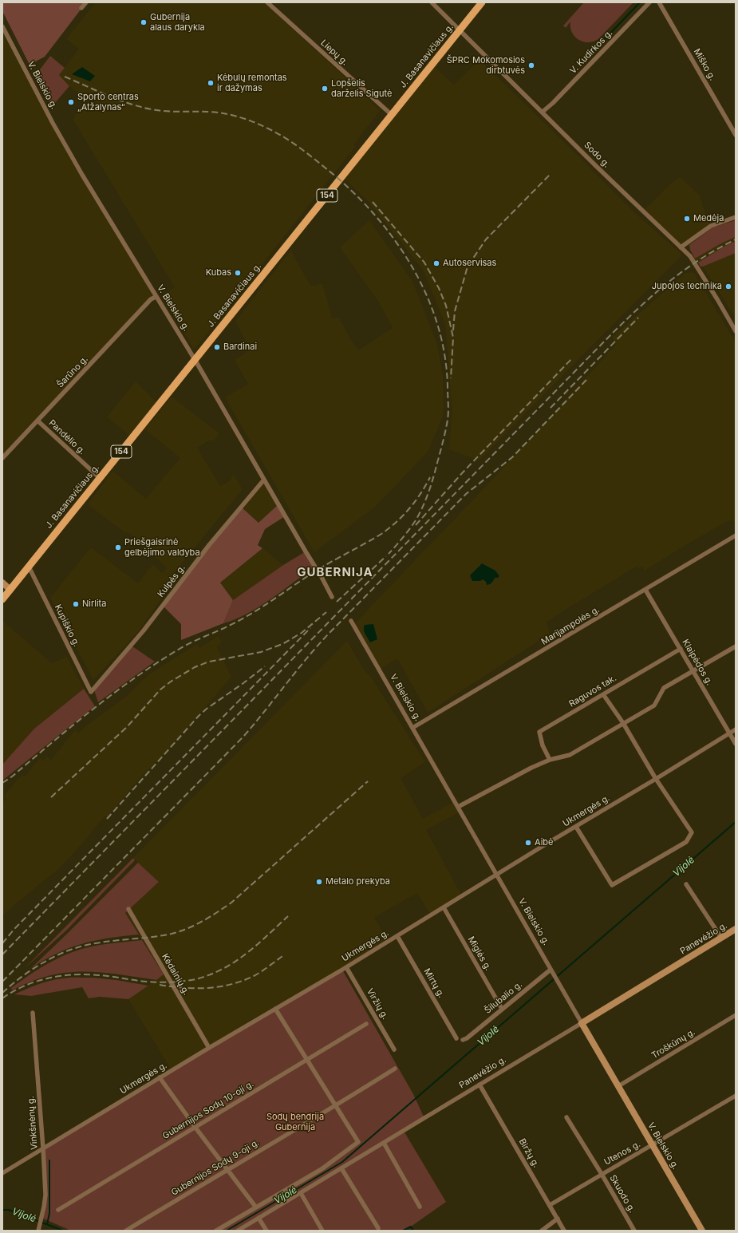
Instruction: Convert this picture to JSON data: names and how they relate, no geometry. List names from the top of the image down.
{
  "streets": {
    "main road": ["J. Basanavičiaus g.", "154"],
    "street": [
      "V. Kudirkos g.",
      "Liepų g.",
      "Miško g.",
      "V. Bielskio g.",
      "Sodo g.",
      "Šarūno g.",
      "Pandėlio g.",
      "Kulpės g.",
      "Kupiškio g.",
      "Marijampolės g.",
      "Klaipėdos g.",
      "Raguvos tak.",
      "Ukmergės g.",
      "Panevėžio g.",
      "Miglės g.",
      "Kėdainių g.",
      "Mirtų g.",
      "Šilubalio g.",
      "Viržių g.",
      "Troškūnų g.",
      "Gubernijos Sodų 10-oji g.",
      "Vinkšnėnų g.",
      "Biržų g.",
      "Utenos g.",
      "Gubernijos Sodų 9-oji g.",
      "Skuodo g."
    ]
  },
  "crossings": [
    ["V. Kudirkos g.", "Sodo g."],
    ["Liepų g.", "J. Basanavičiaus g."],
    ["J. Basanavičiaus g.", "V. Bielskio g."],
    ["J. Basanavičiaus g.", "Sodo g."],
    ["J. Basanavičiaus g.", "Pandėlio g."],
    ["J. Basanavičiaus g.", "Kupiškio g."],
    ["V. Bielskio g.", "Šarūno g."],
    ["V. Bielskio g.", "Kulpės g."],
    ["V. Bielskio g.", "Marijampolės g."],
    ["V. Bielskio g.", "Ukmergės g."],
    ["V. Bielskio g.", "Panevėžio g."],
    ["V. Bielskio g.", "Šilubalio g."],
    ["V. Bielskio g.", "Troškūnų g."],
    ["V. Bielskio g.", "Utenos g."],
    ["Šarūno g.", "Pandėlio g."],
    ["Kulpės g.", "Kupiškio g."],
    ["Marijampolės g.", "Klaipėdos g."],
    ["Klaipėdos g.", "Raguvos tak."],
    ["Klaipėdos g.", "Ukmergės g."],
    ["Ukmergės g.", "Miglės g."],
    ["Ukmergės g.", "Kėdainių g."],
    ["Ukmergės g.", "Mirtų g."],
    ["Ukmergės g.", "Viržių g."],
    ["Ukmergės g.", "Vinkšnėnų g."],
    ["Panevėžio g.", "Biržų g."],
    ["Miglės g.", "Šilubalio g."],
    ["Biržų g.", "Utenos g."],
    ["Utenos g.", "Skuodo g."]
  ],
  "districts": ["GUBERNIJA"],
  "water": ["Vijolė"],
  "parks": ["Sodų bendrija Gubernija"],
  "places": [
    "Gubernija alaus darykla",
    "ŠPRC Mokomosios dirbtuvės",
    "Kėbulų remontas ir dažymas",
    "Lopšelis darželis Sigutė",
    "Sporto centras „Atžalynas“",
    "Medėja",
    "Autoservisas",
    "Kubas",
    "Jupojos technika",
    "Bardinai",
    "Priešgaisrinė gelbėjimo valdyba",
    "Nirlita",
    "Aibė",
    "Metalo prekyba"
  ]
}
